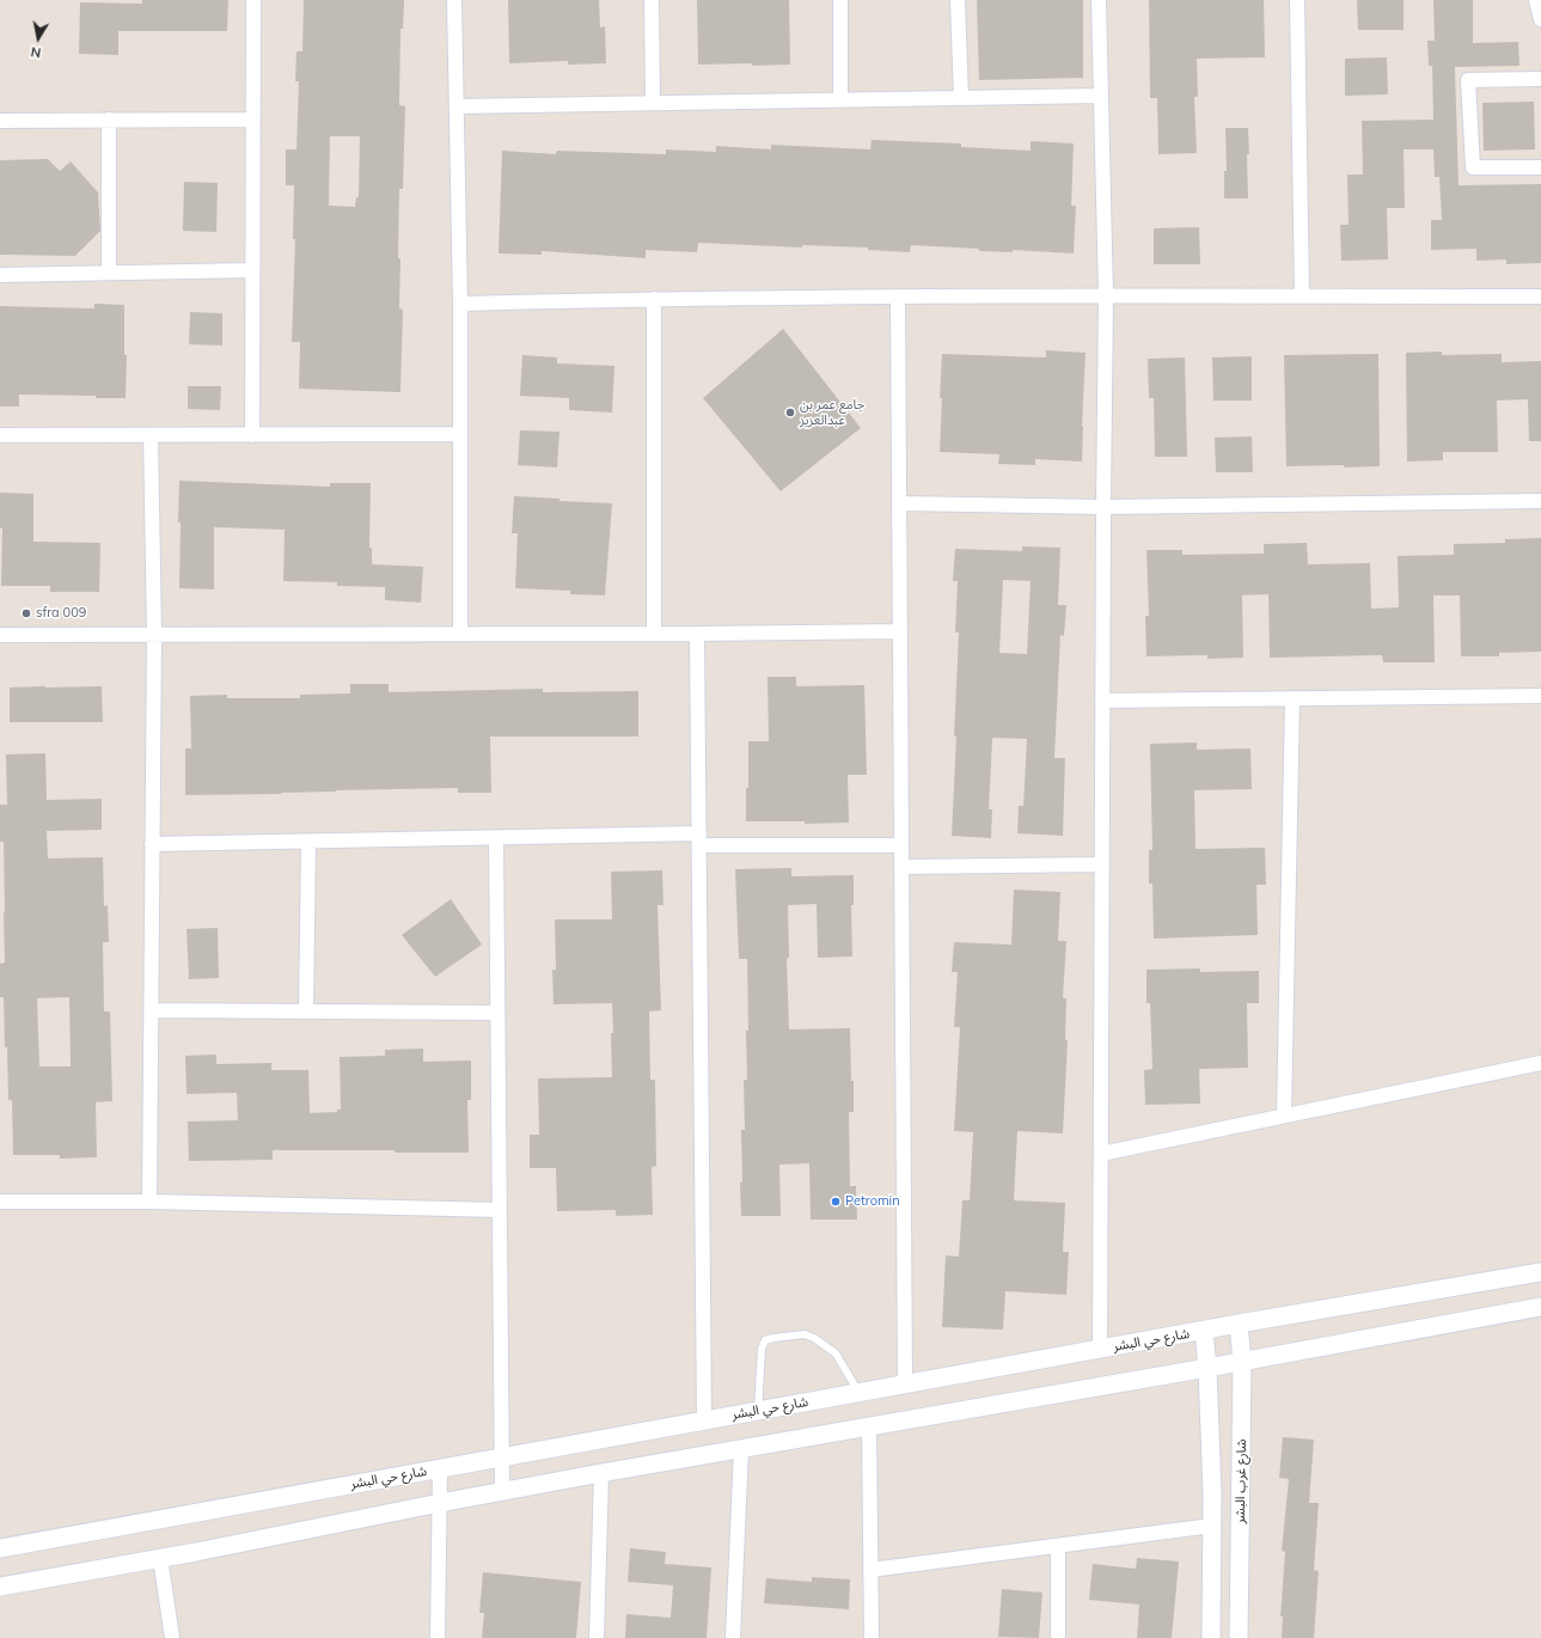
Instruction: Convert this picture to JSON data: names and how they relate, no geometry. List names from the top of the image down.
{
  "streets": {
    "street": ["شارع حي البشر", "شارع غرب البشر"]
  },
  "crossings": [
    ["شارع حي البشر", "شارع غرب البشر"]
  ],
  "places": ["جامع عمر بن عبدالعزيز", "sfra 009", "Petromin"],
  "north": "bottom"
}
